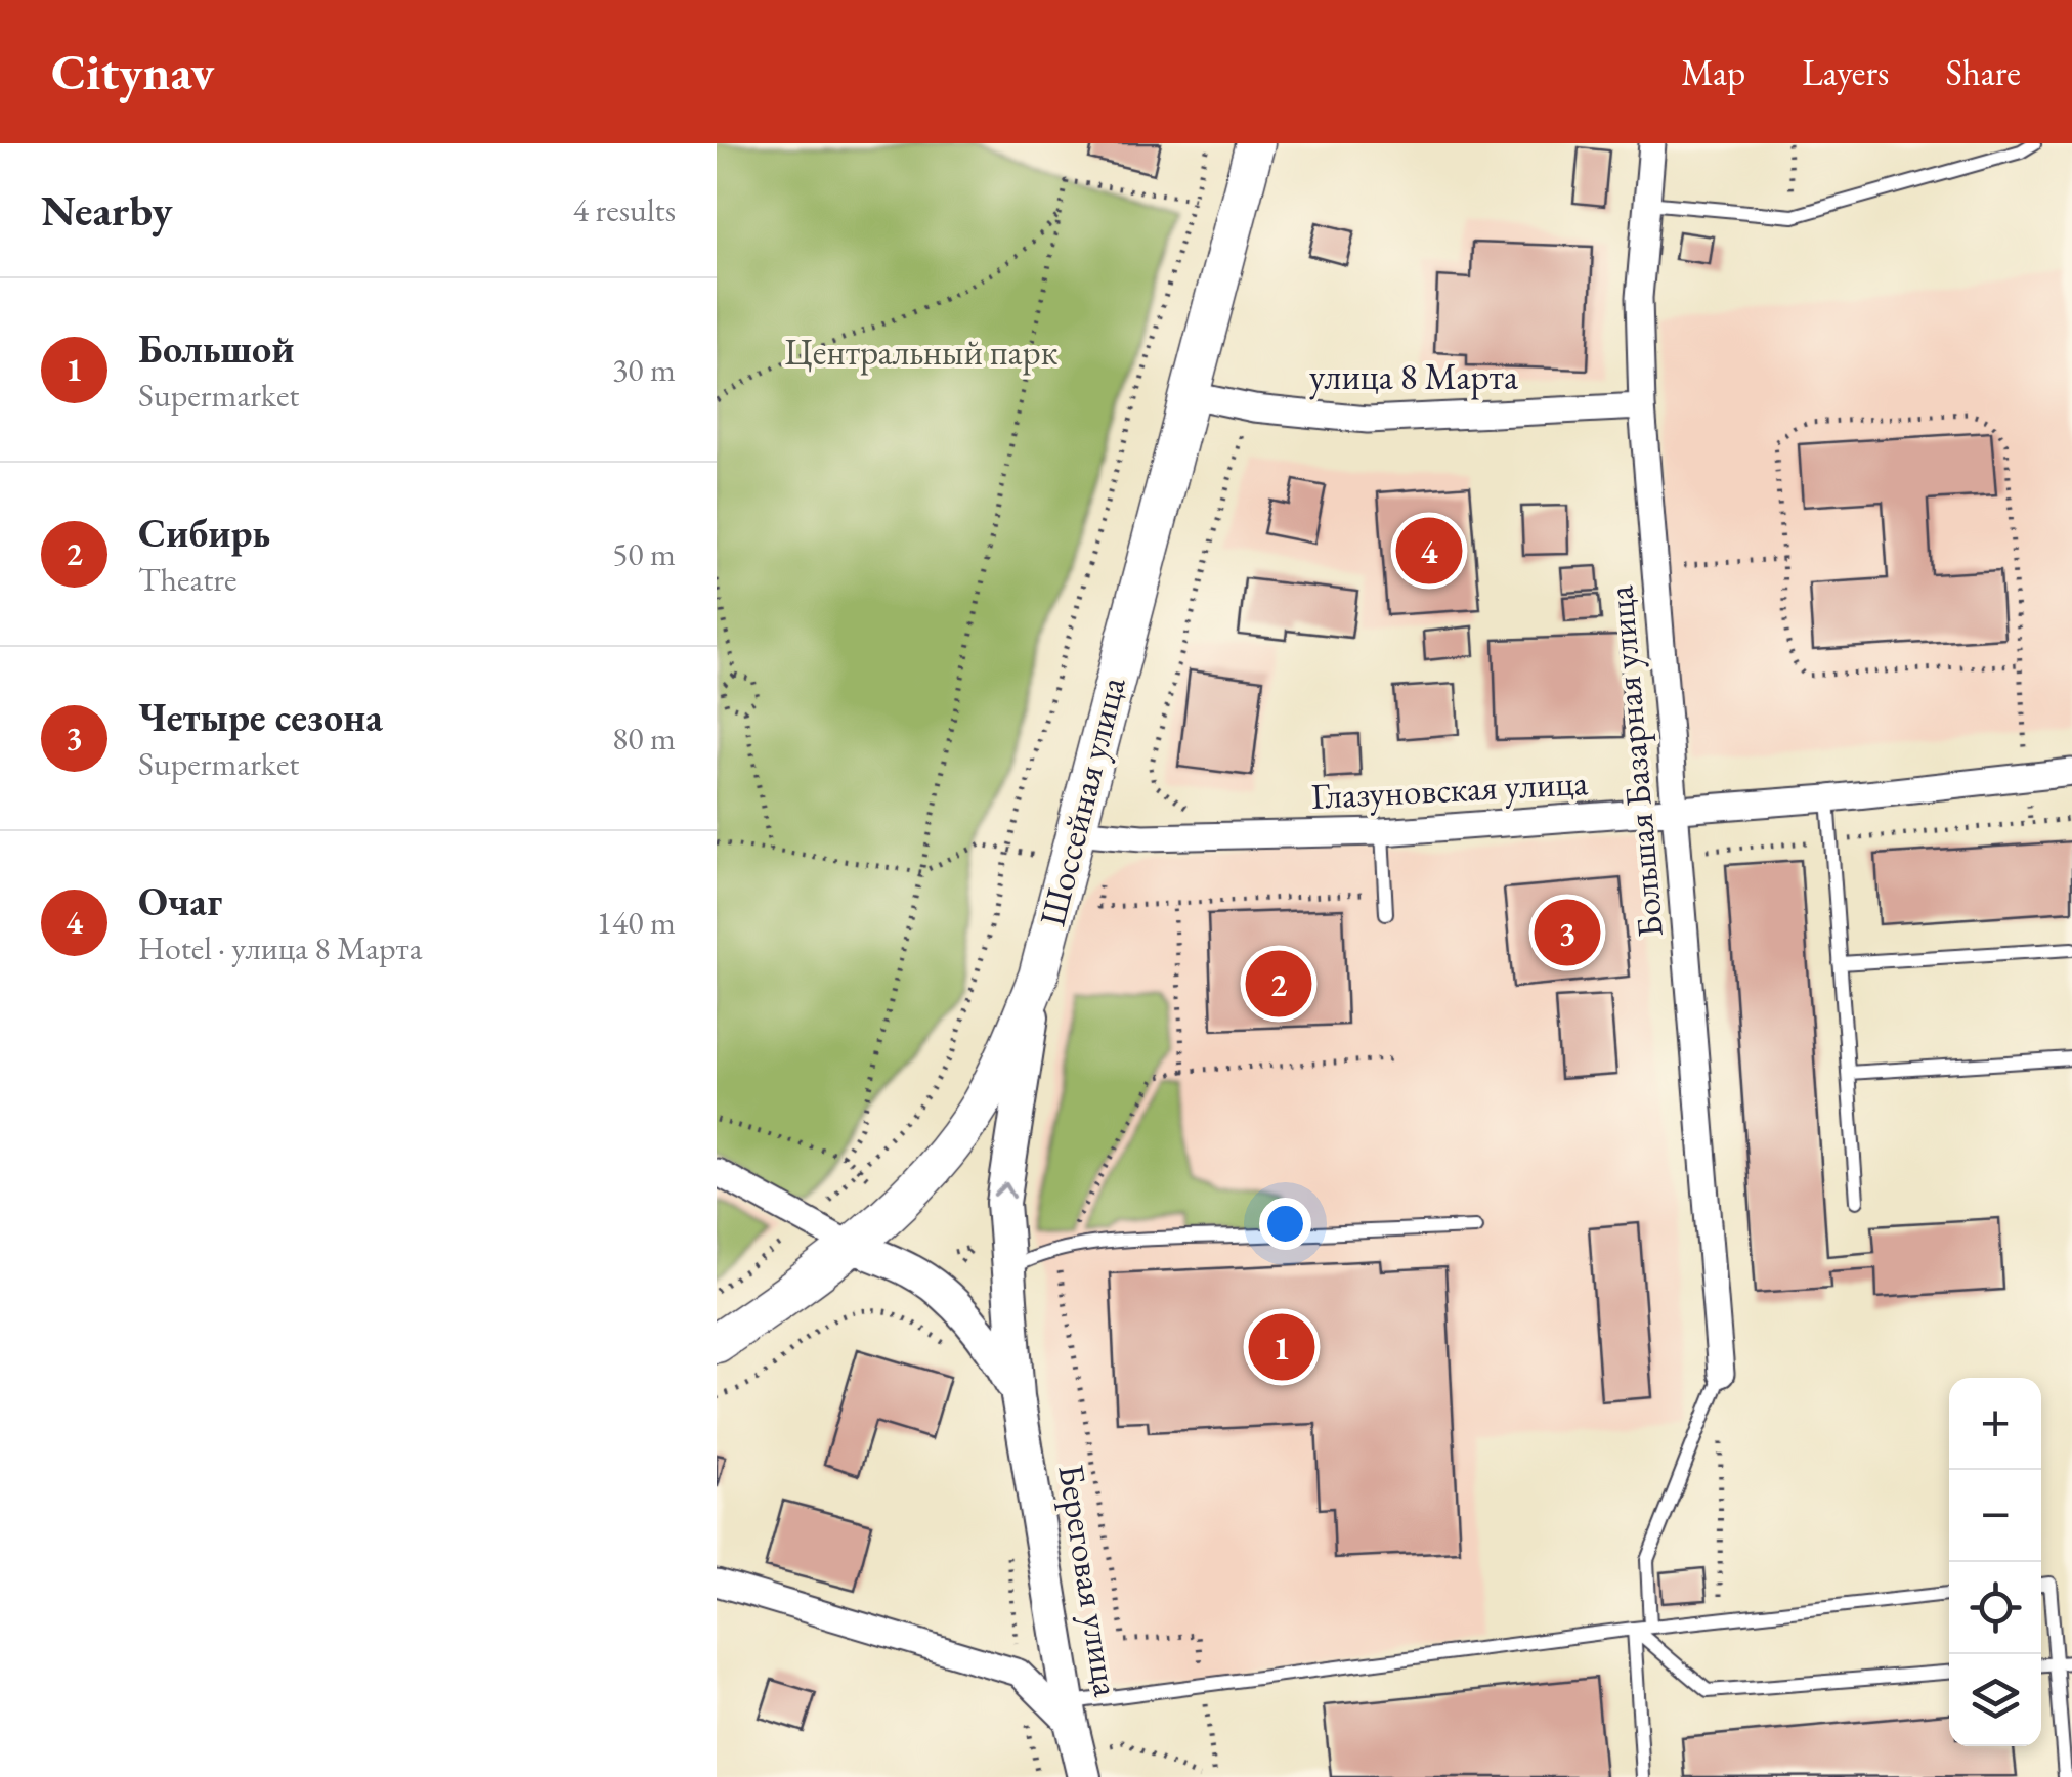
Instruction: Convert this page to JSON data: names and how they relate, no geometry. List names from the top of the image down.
{
  "streets": {
    "main road": ["Шоссейная улица"],
    "street": [
      "улица 8 Марта",
      "Большая Базарная улица",
      "Глазуновская улица",
      "Береговая улица"
    ]
  },
  "crossings": [
    ["улица 8 Марта", "Большая Базарная улица"],
    ["улица 8 Марта", "Шоссейная улица"],
    ["Большая Базарная улица", "Глазуновская улица"],
    ["Глазуновская улица", "Шоссейная улица"],
    ["Шоссейная улица", "Береговая улица"]
  ],
  "parks": ["Центральный парк"],
  "page": {
    "header": "Citynav",
    "nav": ["Map", "Layers", "Share"],
    "heading": ["Nearby", "4 results"],
    "list": [
      {
        "mark": "1",
        "name": "Большой",
        "note": "Supermarket",
        "value": "30 m"
      },
      {
        "mark": "2",
        "name": "Сибирь",
        "note": "Theatre",
        "value": "50 m"
      },
      {
        "mark": "3",
        "name": "Четыре сезона",
        "note": "Supermarket",
        "value": "80 m"
      },
      {
        "mark": "4",
        "name": "Очаг",
        "note": "Hotel · улица 8 Марта",
        "value": "140 m"
      }
    ],
    "pins": [
      "4",
      "3",
      "2",
      "1"
    ],
    "map_buttons": ["+", "−"]
  }
}
